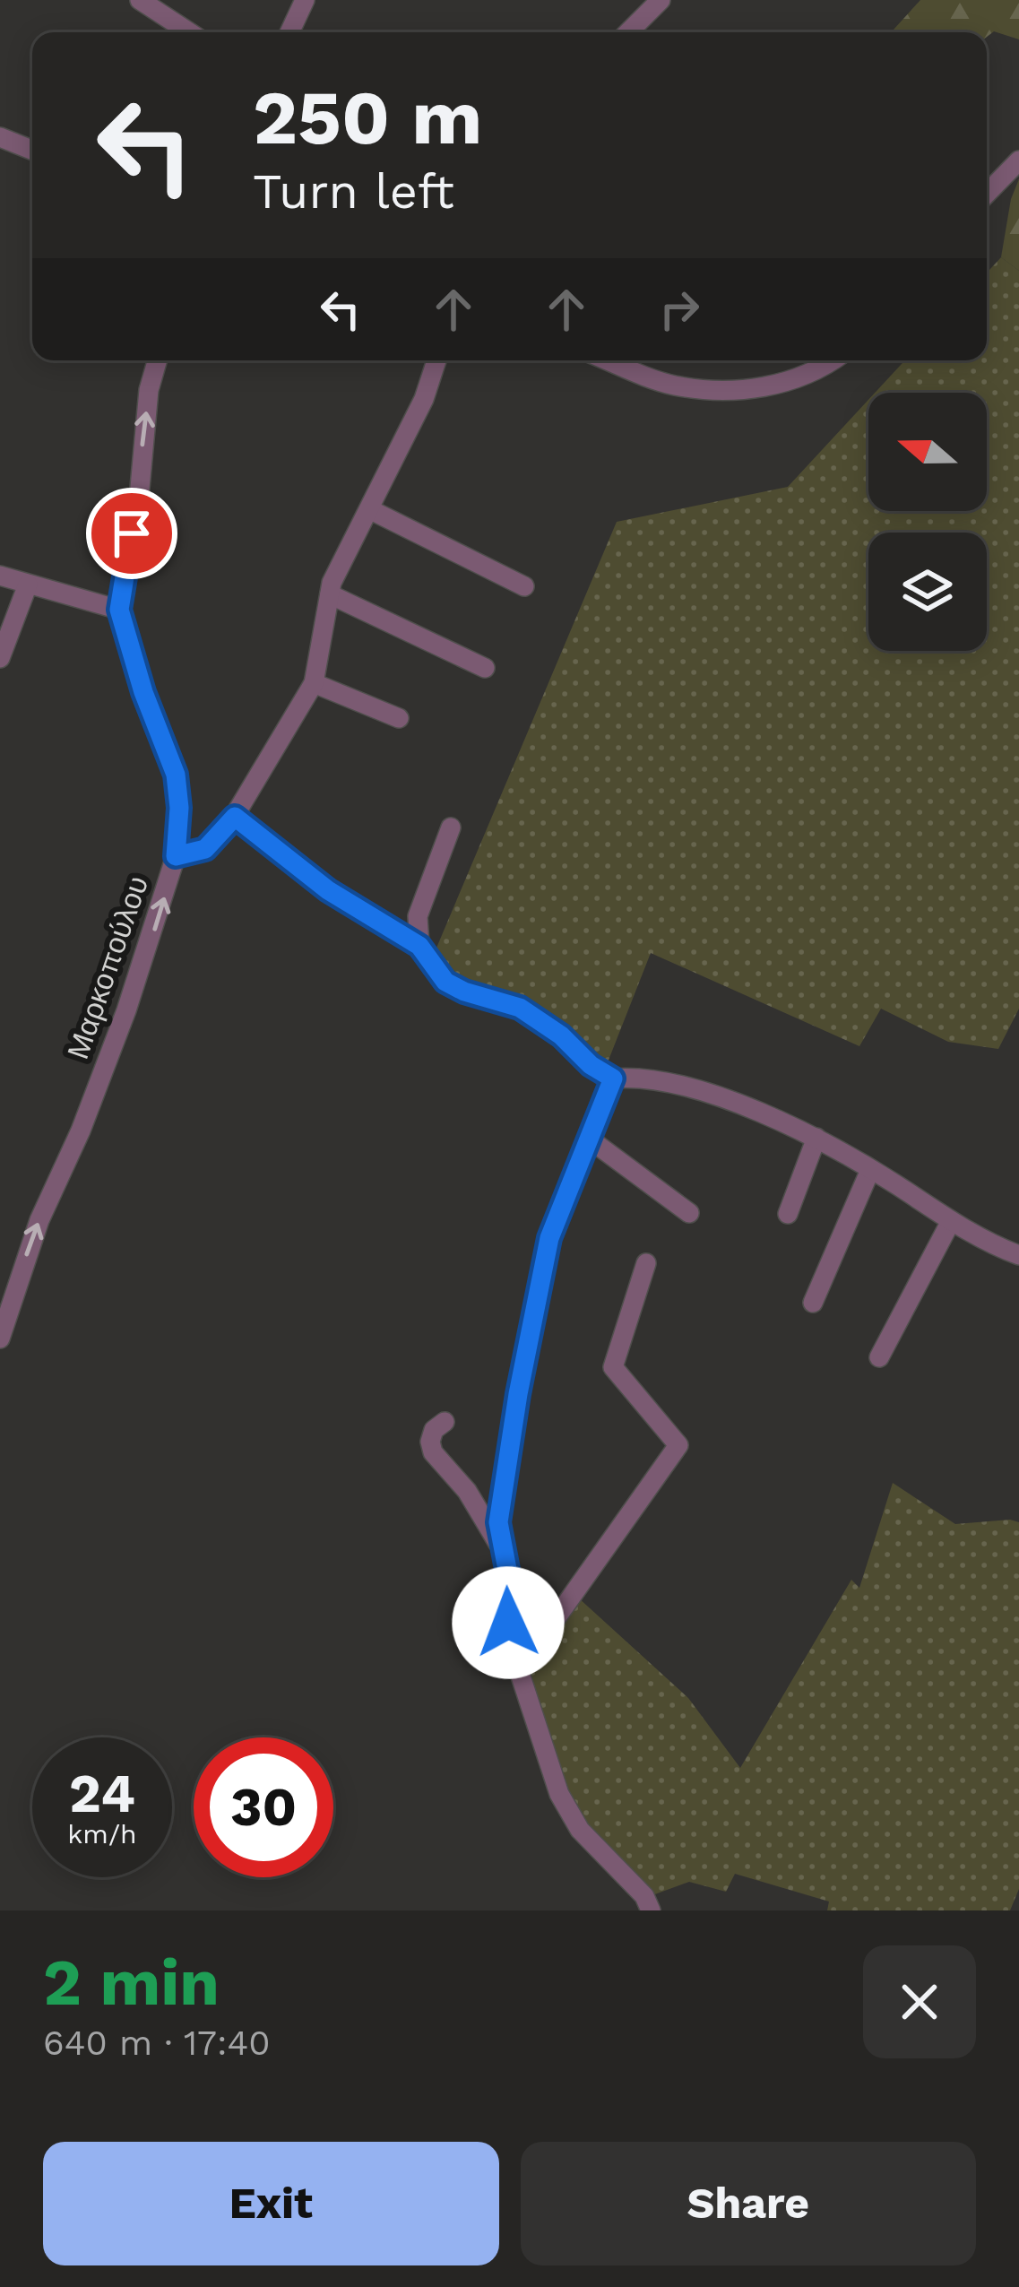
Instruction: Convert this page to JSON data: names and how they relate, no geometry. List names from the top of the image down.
{
  "streets": {
    "street": ["Μαρκοπούλου"]
  },
  "one_way": ["Μαρκοπούλου"],
  "north": "left",
  "page": {
    "turn": ["250 m", "Turn left"],
    "speed": "24 km/h",
    "limit": "30",
    "heading": ["2 min", "640 m · 17:40"],
    "buttons": ["Exit", "Share"]
  }
}
